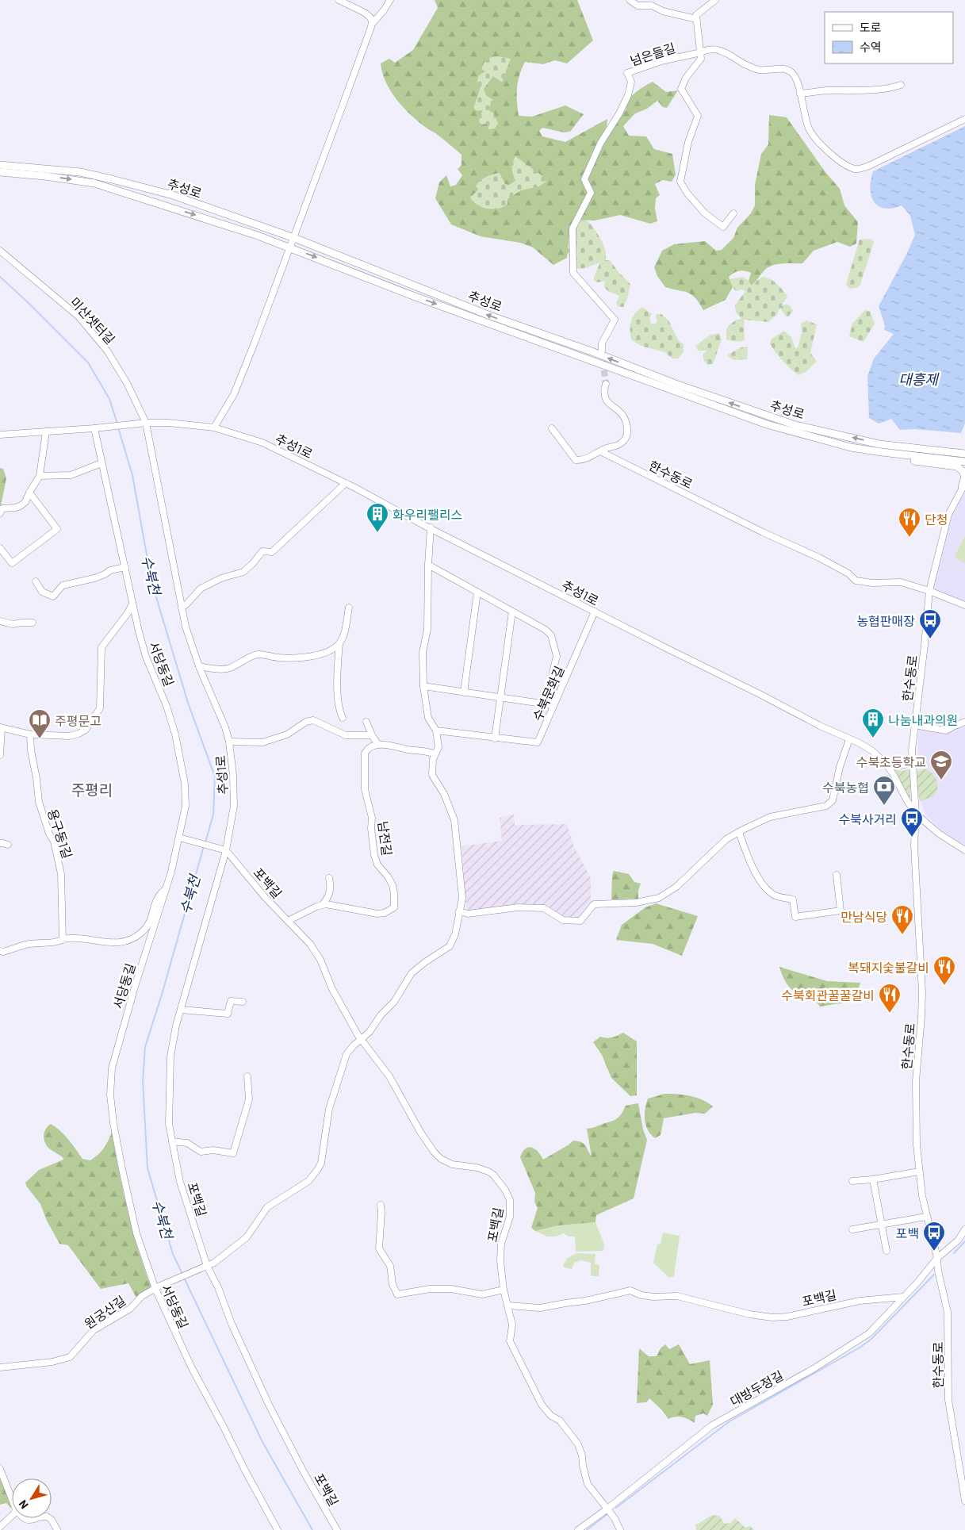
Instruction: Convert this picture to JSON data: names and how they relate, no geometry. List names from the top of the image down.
{
  "streets": {
    "main road": ["추성로"],
    "street": [
      "넘은들길",
      "미산샛터길",
      "추성1로",
      "한수동로",
      "서당동길",
      "수북문화길",
      "용구동1길",
      "남전길",
      "포백길",
      "원궁산길",
      "대방두정길"
    ]
  },
  "crossings": [
    ["미산샛터길", "추성1로"],
    ["추성1로", "한수동로"],
    ["추성1로", "서당동길"],
    ["추성1로", "수북문화길"],
    ["추성1로", "포백길"],
    ["한수동로", "대방두정길"],
    ["서당동길", "원궁산길"],
    ["남전길", "포백길"],
    ["포백길", "원궁산길"],
    ["포백길", "대방두정길"]
  ],
  "districts": ["주평리"],
  "water": ["대흥제", "수북천"],
  "places": {
    "building": ["화우리팰리스", "나눔내과의원"],
    "restaurant": [
      "단청",
      "만남식당",
      "복돼지숯불갈비",
      "수북회관꿀꿀갈비"
    ],
    "bus stop": ["농협판매장", "수북사거리", "포백"],
    "library": ["주평문고"],
    "school or university": ["수북초등학교"],
    "bank": ["수북농협"]
  },
  "legend": ["도로", "수역"],
  "north": "bottom left"
}
